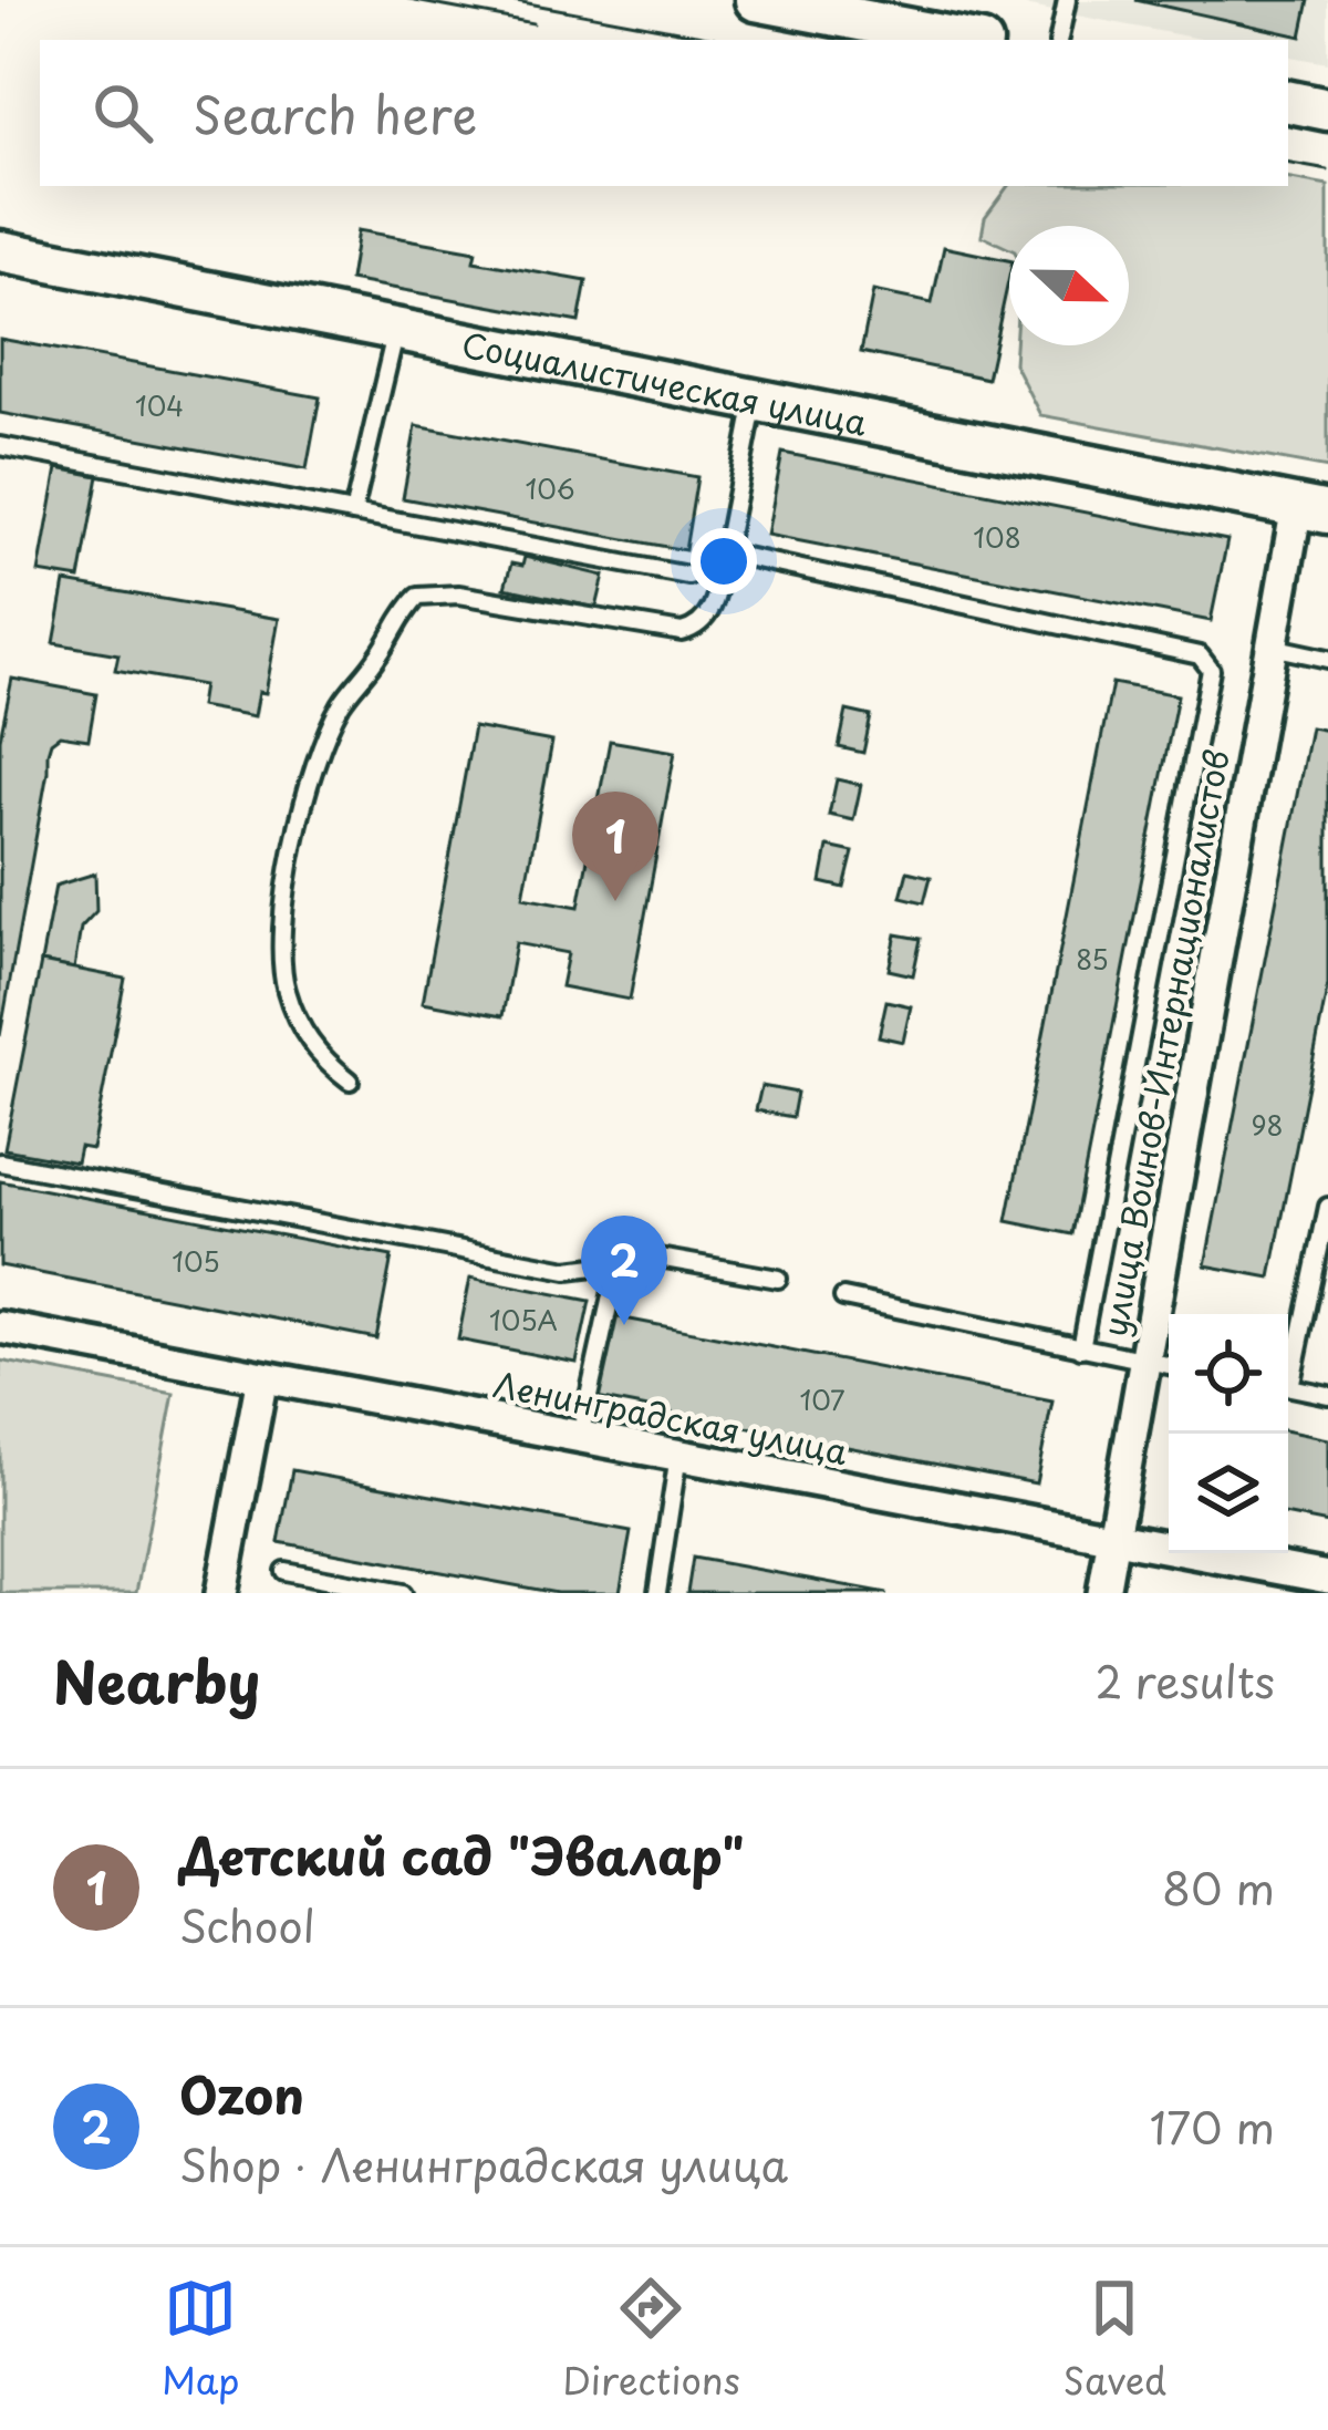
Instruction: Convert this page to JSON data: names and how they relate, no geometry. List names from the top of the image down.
{
  "streets": {
    "street": ["Социалистическая улица", "улица Воинов-Интернационалистов", "Ленинградская улица"]
  },
  "crossings": [
    ["Социалистическая улица", "улица Воинов-Интернационалистов"],
    ["улица Воинов-Интернационалистов", "Ленинградская улица"]
  ],
  "house_numbers": [
    "104",
    "106",
    "108",
    "85",
    "98",
    "105",
    "105А",
    "107"
  ],
  "north": "right",
  "page": {
    "search": "Search here",
    "pins": ["1", "2"],
    "heading": ["Nearby", "2 results"],
    "list": [
      {
        "mark": "1",
        "name": "Детский сад \"Эвалар\"",
        "note": "School",
        "value": "80 m"
      },
      {
        "mark": "2",
        "name": "Ozon",
        "note": "Shop · Ленинградская улица",
        "value": "170 m"
      }
    ],
    "nav": ["Map", "Directions", "Saved"]
  }
}
